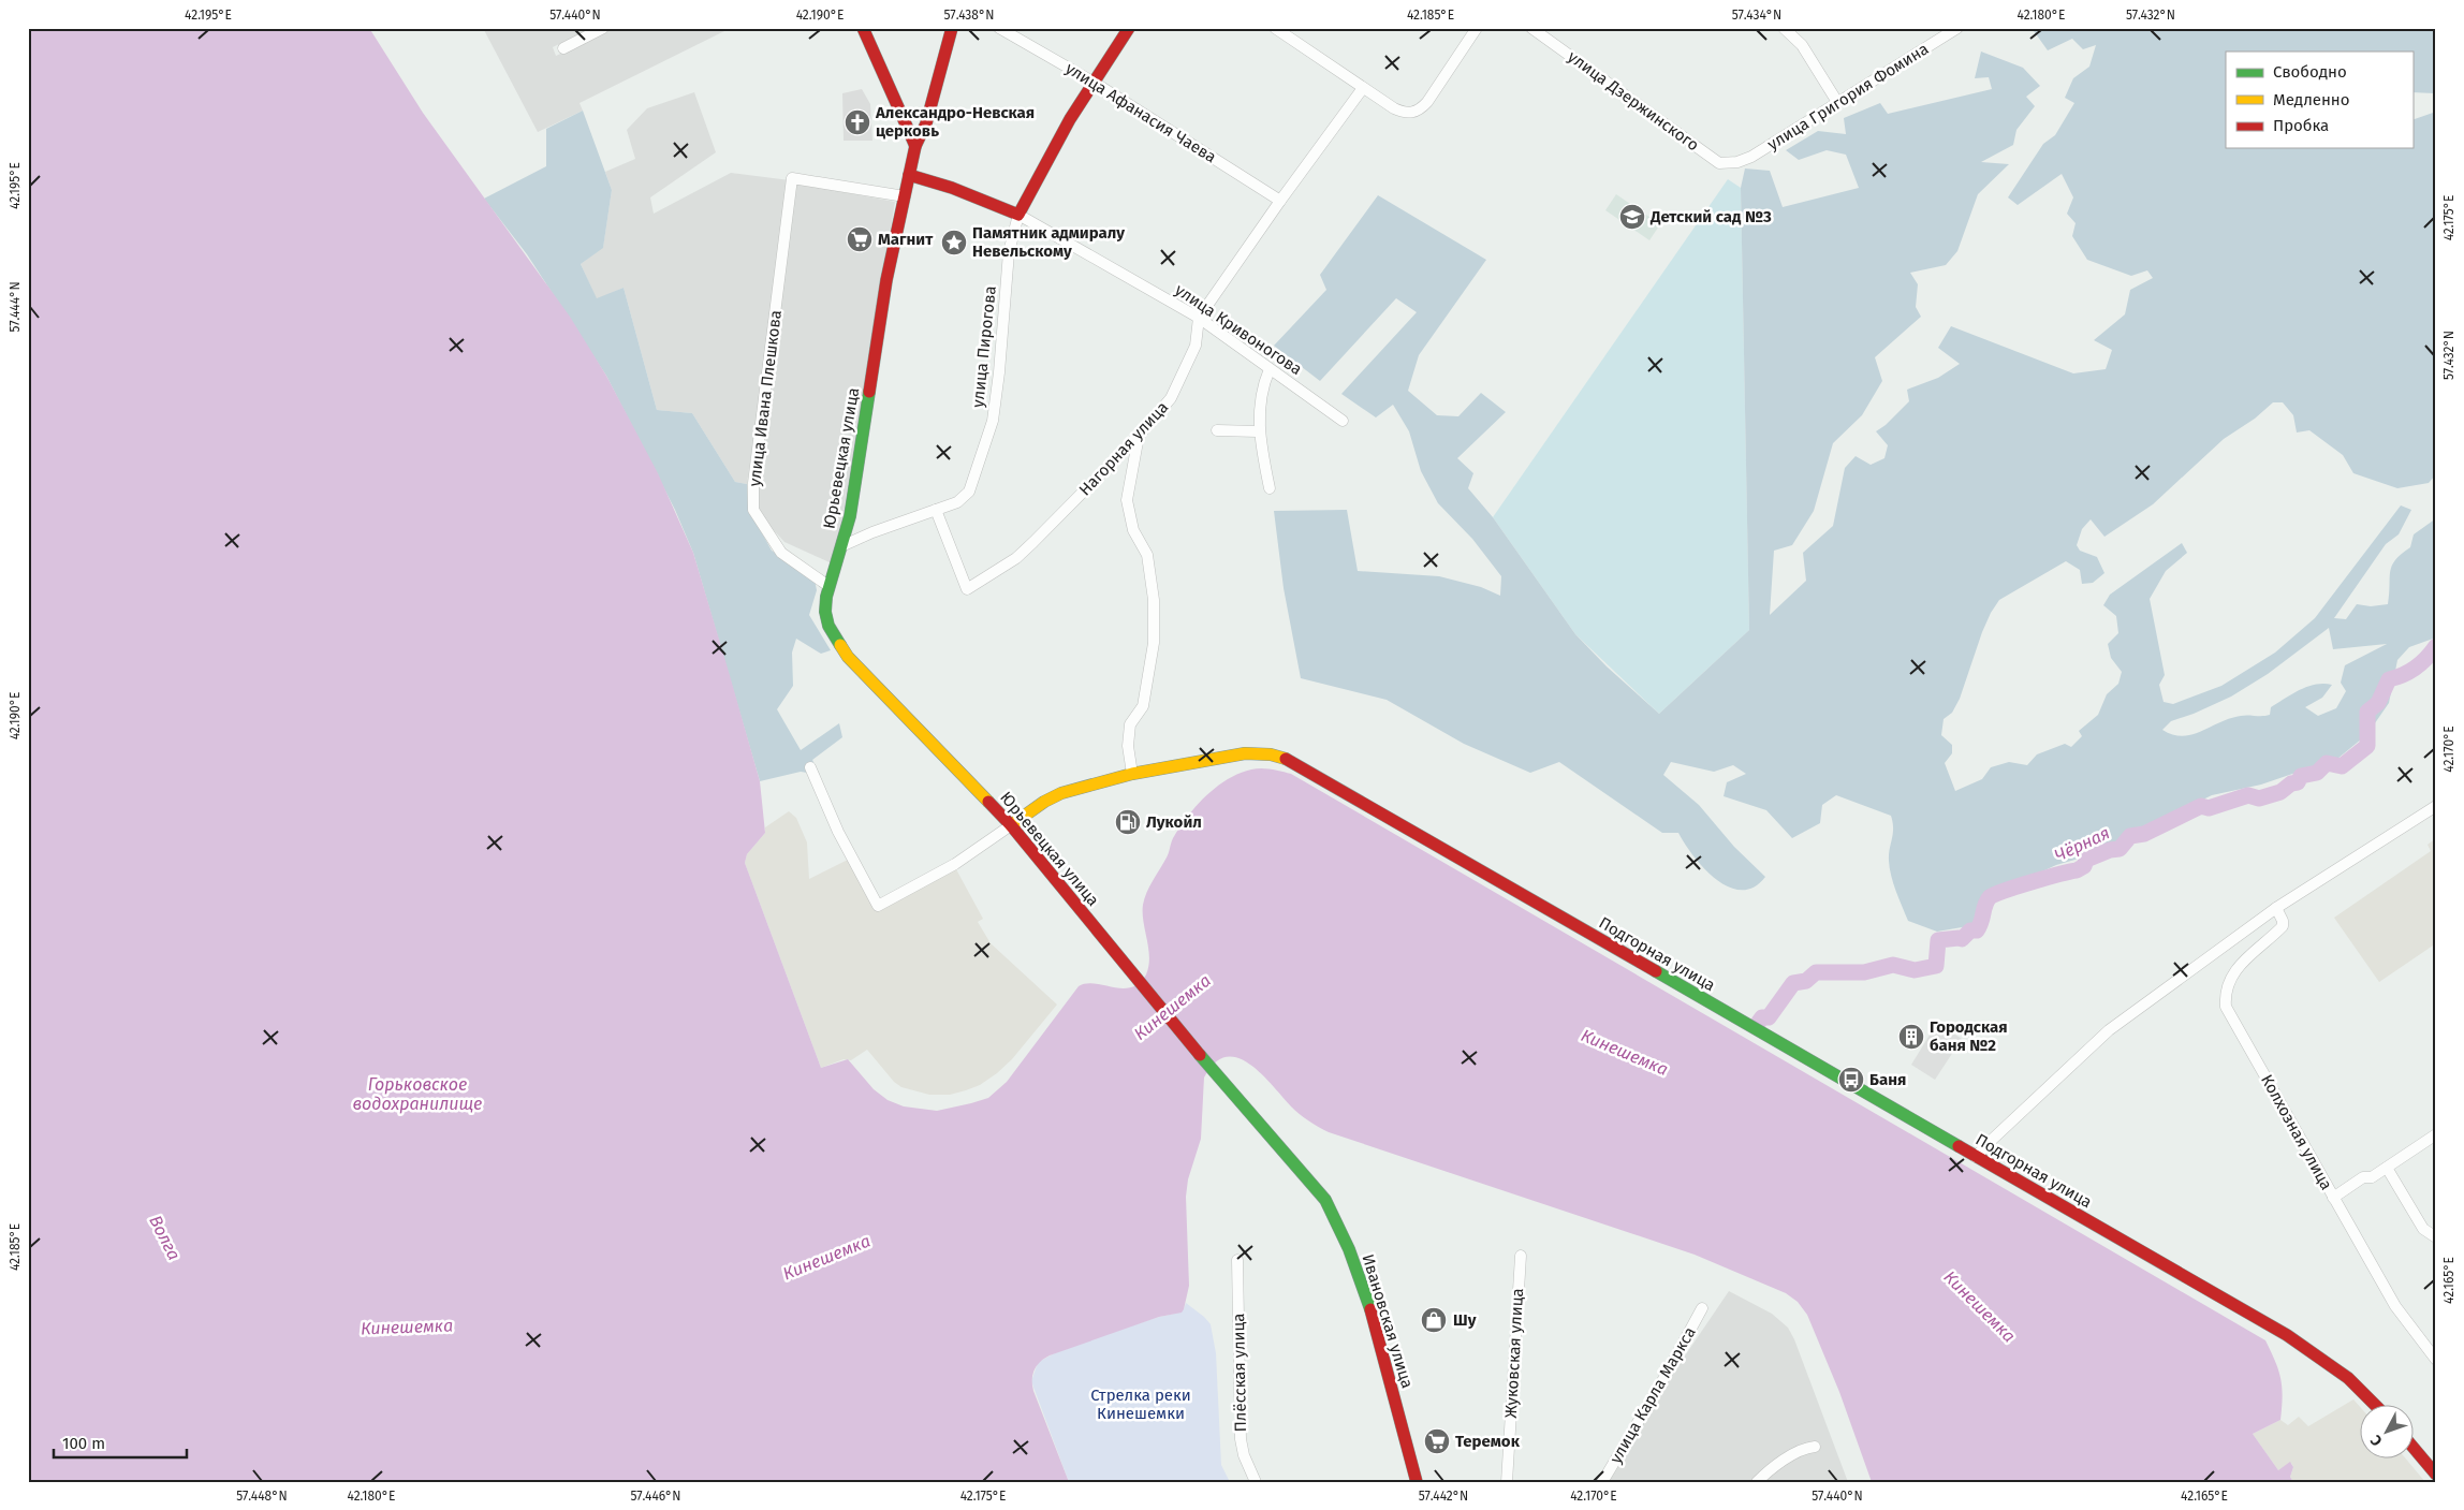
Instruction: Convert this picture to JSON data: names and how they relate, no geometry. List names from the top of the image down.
{
  "streets": {
    "street": [
      "улица Григория Фомина",
      "улица Дзержинского",
      "улица Афанасия Чаева",
      "улица Кривоногова",
      "улица Пирогова",
      "улица Ивана Плешкова",
      "Нагорная улица",
      "Юрьевецкая улица",
      "Подгорная улица",
      "Колхозная улица",
      "Ивановская улица",
      "Жуковская улица",
      "Плёсская улица",
      "улица Карла Маркса"
    ]
  },
  "crossings": [
    ["улица Григория Фомина", "улица Дзержинского"],
    ["улица Афанасия Чаева", "улица Пирогова"],
    ["улица Афанасия Чаева", "Нагорная улица"],
    ["улица Кривоногова", "улица Пирогова"],
    ["улица Кривоногова", "Нагорная улица"],
    ["улица Кривоногова", "Юрьевецкая улица"],
    ["улица Пирогова", "Нагорная улица"],
    ["улица Пирогова", "Юрьевецкая улица"],
    ["улица Ивана Плешкова", "Юрьевецкая улица"],
    ["Юрьевецкая улица", "Подгорная улица"],
    ["Юрьевецкая улица", "Ивановская улица"]
  ],
  "water": [
    "Чёрная",
    "Кинешемка",
    "Горьковское водохранилище",
    "Волга"
  ],
  "parks": ["Стрелка реки Кинешемки"],
  "places": {
    "church": ["Александро-Невская церковь"],
    "school or university": ["Детский сад №3"],
    "supermarket": ["Магнит", "Теремок"],
    "place": ["Памятник адмиралу Невельскому"],
    "fuel station": ["Лукойл"],
    "building": ["Городская баня №2"],
    "bus stop": ["Баня"],
    "shop": ["Шу"]
  },
  "legend": ["Свободно", "Медленно", "Пробка"],
  "scale_bar": "100 m",
  "north": "bottom left",
  "coordinates": [
    "42.195°E",
    "57.440°N",
    "42.190°E",
    "57.438°N",
    "42.185°E",
    "57.434°N",
    "42.180°E",
    "57.432°N",
    "42.175°E",
    "57.444°N",
    "42.170°E",
    "42.165°E",
    "57.448°N",
    "57.446°N",
    "57.442°N"
  ]
}
